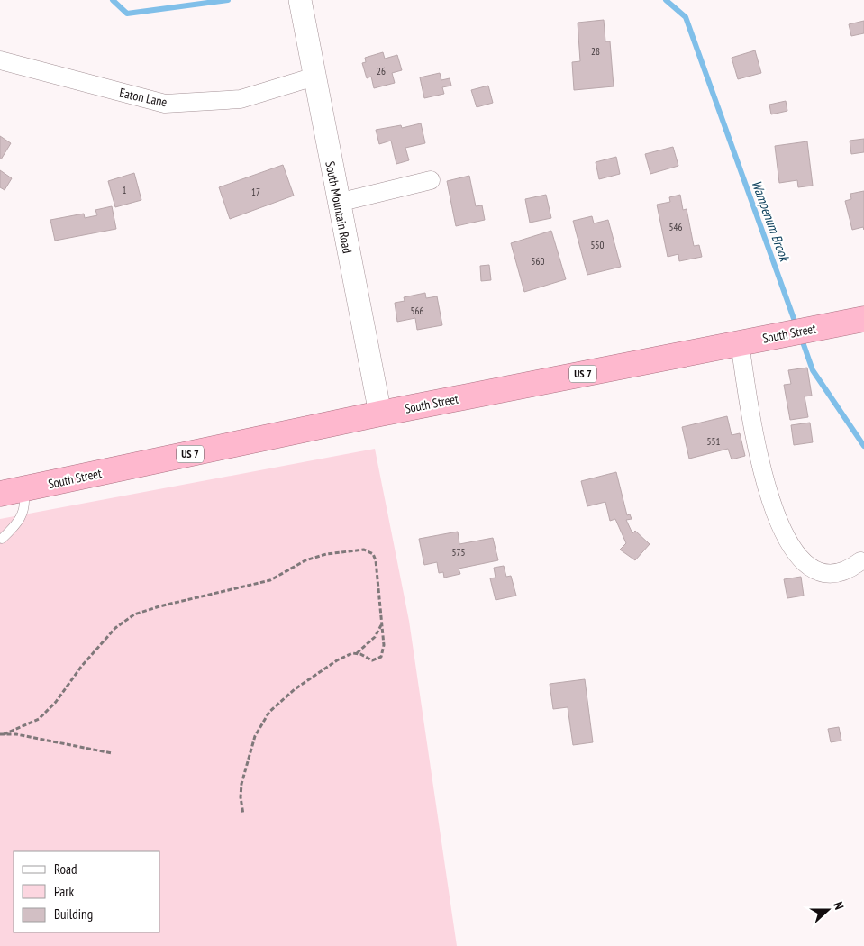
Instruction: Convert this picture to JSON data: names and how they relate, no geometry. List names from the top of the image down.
{
  "streets": {
    "highway": ["South Street", "US 7"],
    "street": ["Eaton Lane", "South Mountain Road"]
  },
  "crossings": [
    ["Eaton Lane", "South Mountain Road"],
    ["South Mountain Road", "South Street"]
  ],
  "water": ["Wampenum Brook"],
  "house_numbers": [
    "28",
    "26",
    "1",
    "17",
    "546",
    "550",
    "560",
    "566",
    "551",
    "575"
  ],
  "legend": ["Road", "Park", "Building"],
  "north": "right"
}
